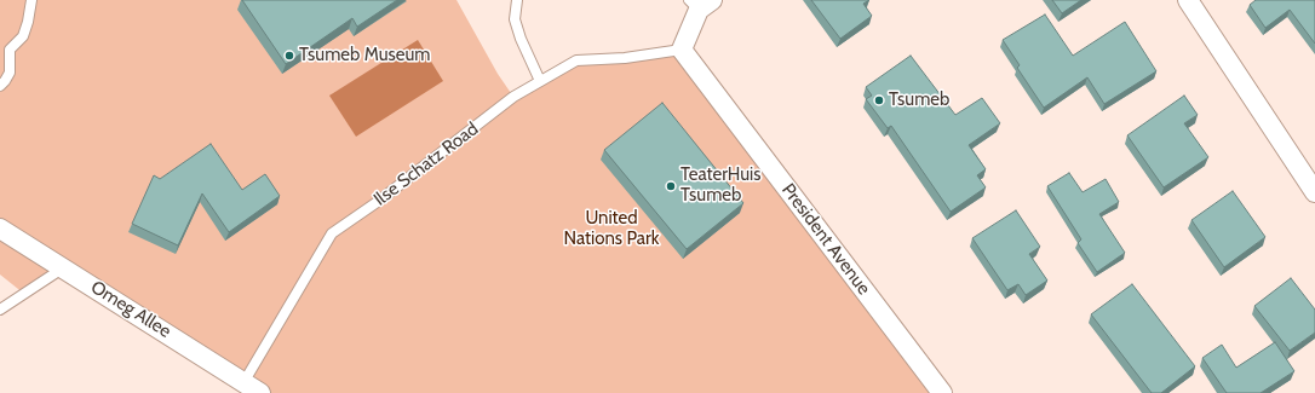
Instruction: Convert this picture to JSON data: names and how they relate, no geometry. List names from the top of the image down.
{
  "streets": {
    "street": ["President Avenue", "Omeg Allee"],
    "lane": ["Ilse Schatz Road"]
  },
  "crossings": [
    ["Ilse Schatz Road", "President Avenue"],
    ["Ilse Schatz Road", "Omeg Allee"]
  ],
  "parks": ["United Nations Park"],
  "places": ["Tsumeb Museum", "Tsumeb", "TeaterHuis Tsumeb"]
}
